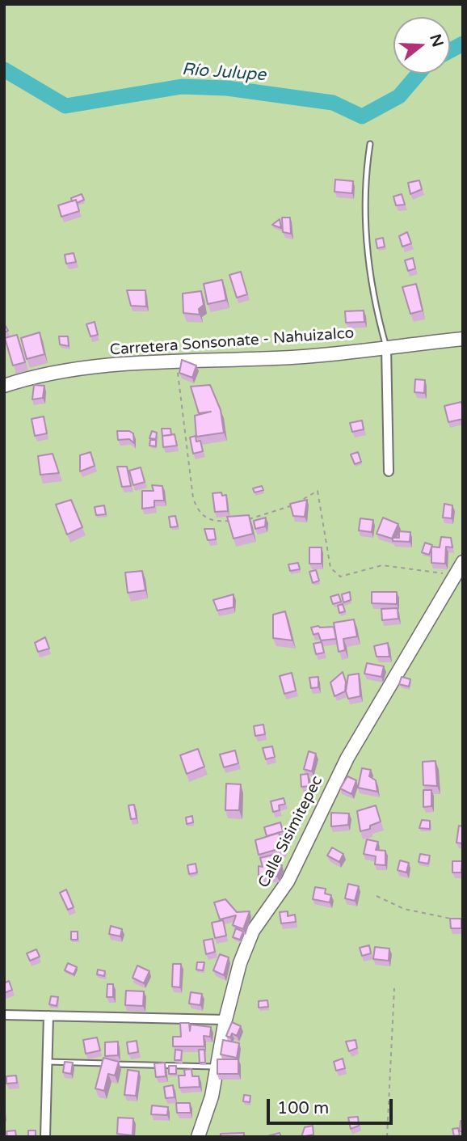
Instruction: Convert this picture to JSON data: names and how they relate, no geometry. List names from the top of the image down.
{
  "streets": {
    "street": ["Carretera Sonsonate - Nahuizalco", "Calle Sisimitepec"]
  },
  "water": ["Río Julupe"],
  "scale_bar": "100 m",
  "north": "right"
}
